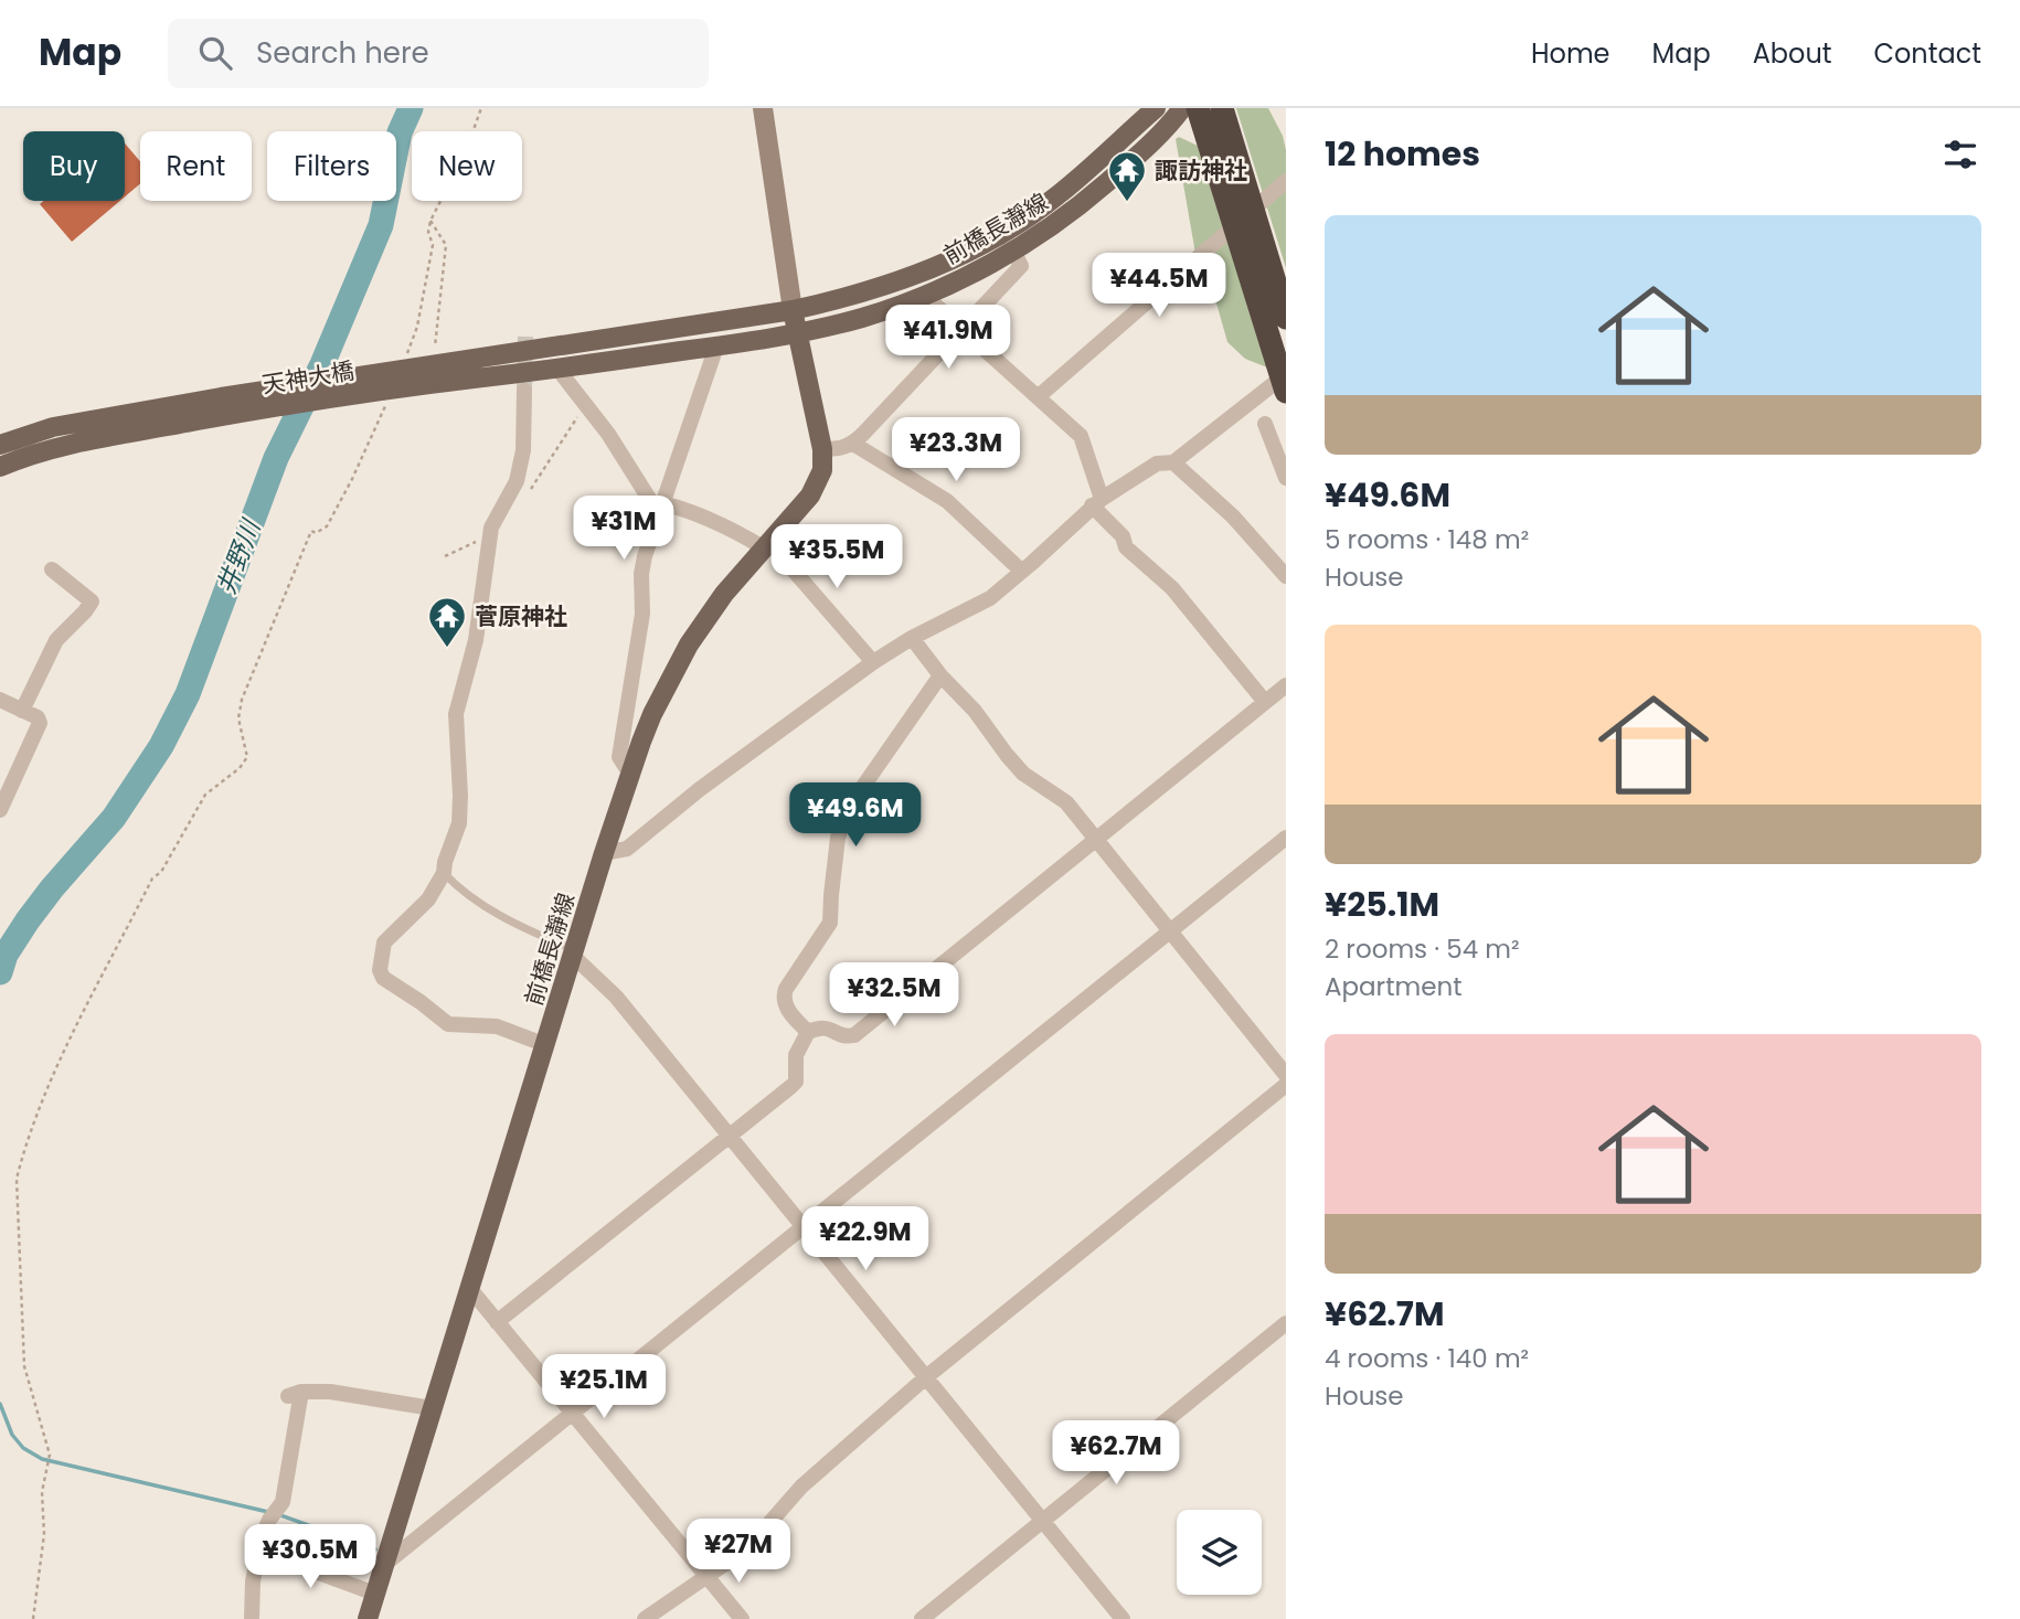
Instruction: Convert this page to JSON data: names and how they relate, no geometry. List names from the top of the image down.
{
  "streets": {
    "main road": ["前橋長瀞線", "天神大橋"]
  },
  "crossings": [
    ["前橋長瀞線", "天神大橋"]
  ],
  "water": ["井野川"],
  "places": {
    "temple": ["諏訪神社", "菅原神社"]
  },
  "page": {
    "header": "Map",
    "search": "Search here",
    "nav": [
      "Home",
      "Map",
      "About",
      "Contact"
    ],
    "heading": "12 homes",
    "chip": [
      "Buy",
      "Rent",
      "Filters",
      "New"
    ],
    "list": [
      {
        "name": "¥49.6M",
        "note": "5 rooms · 148 m² · House"
      },
      {
        "name": "¥25.1M",
        "note": "2 rooms · 54 m² · Apartment"
      },
      {
        "name": "¥62.7M",
        "note": "4 rooms · 140 m² · House"
      }
    ],
    "price": [
      "¥44.5M",
      "¥41.9M",
      "¥23.3M",
      "¥31M",
      "¥35.5M",
      "¥49.6M",
      "¥32.5M",
      "¥22.9M",
      "¥25.1M",
      "¥62.7M",
      "¥27M",
      "¥30.5M"
    ]
  }
}
